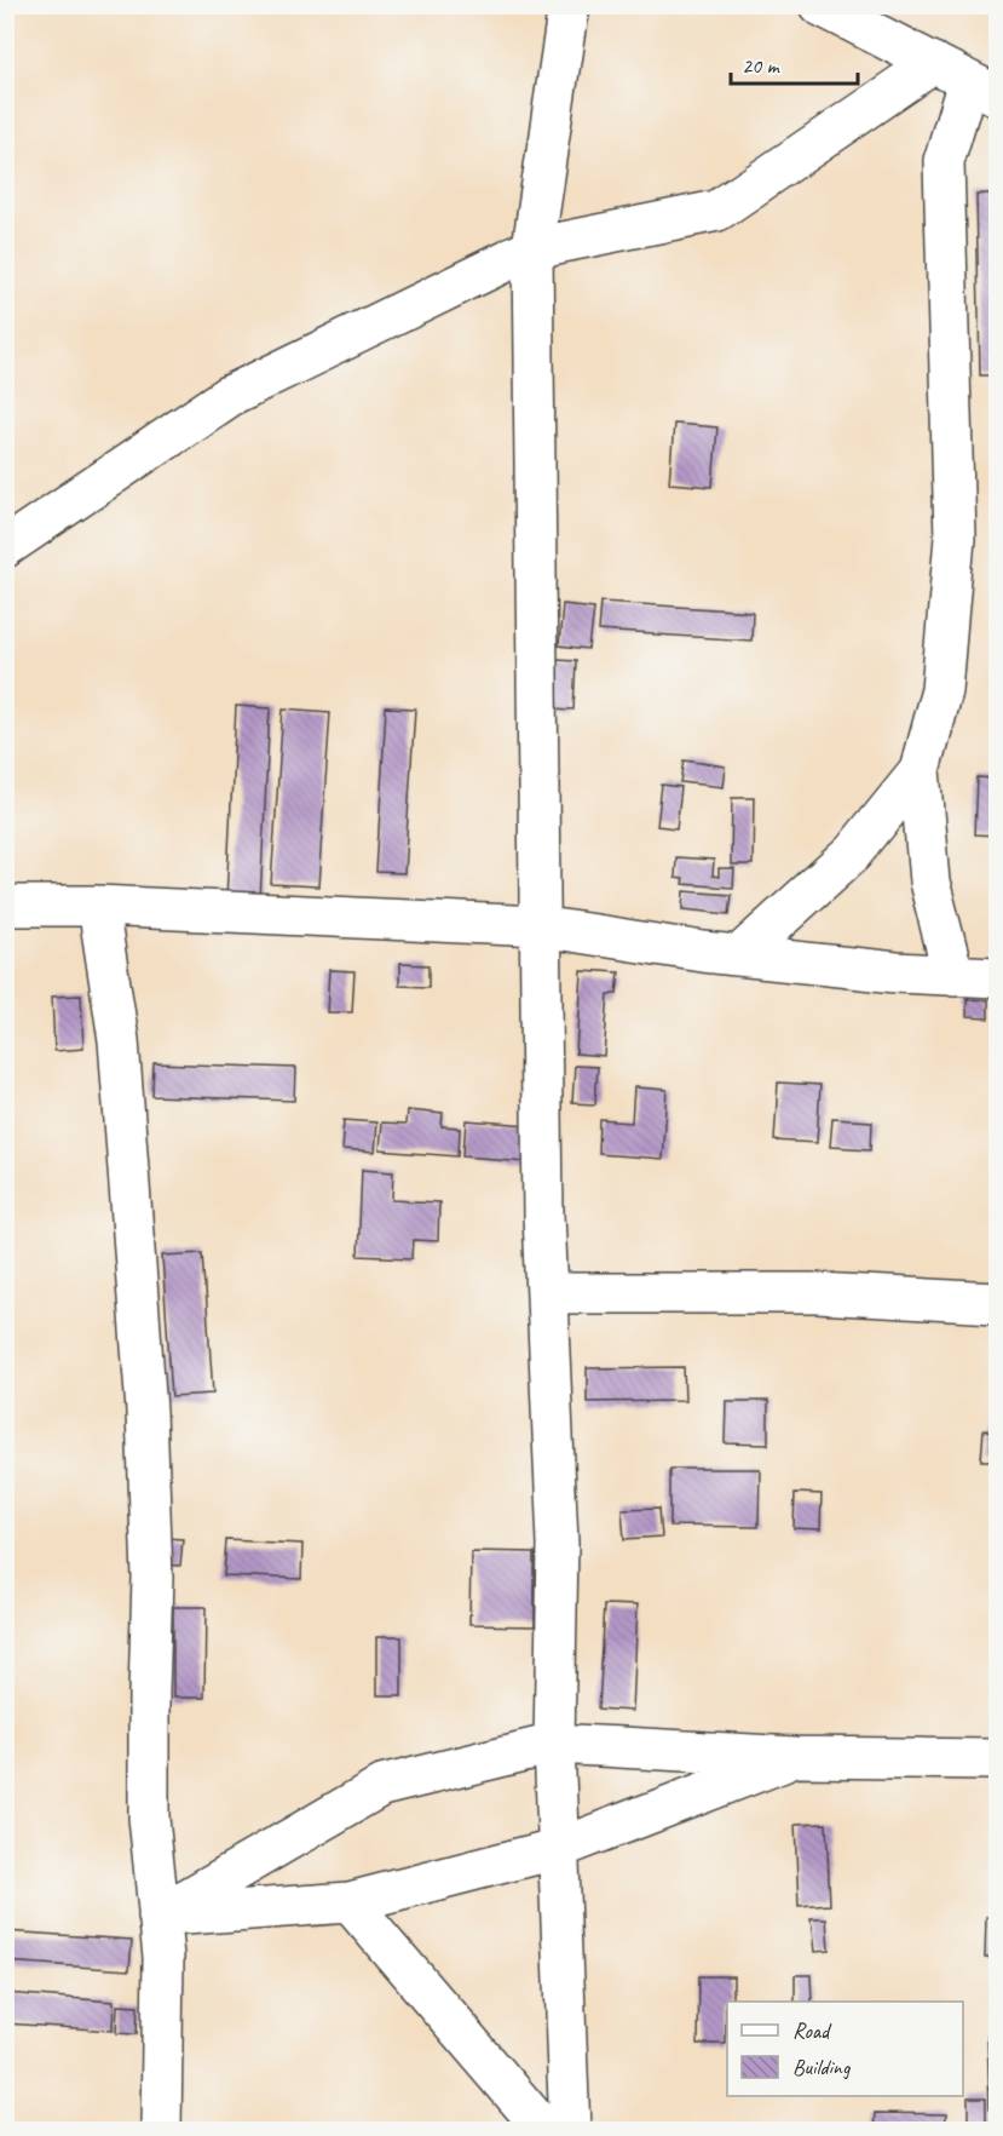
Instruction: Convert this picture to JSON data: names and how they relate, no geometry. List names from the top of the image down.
{
  "legend": ["Road", "Building"],
  "scale_bar": "20 m"
}
